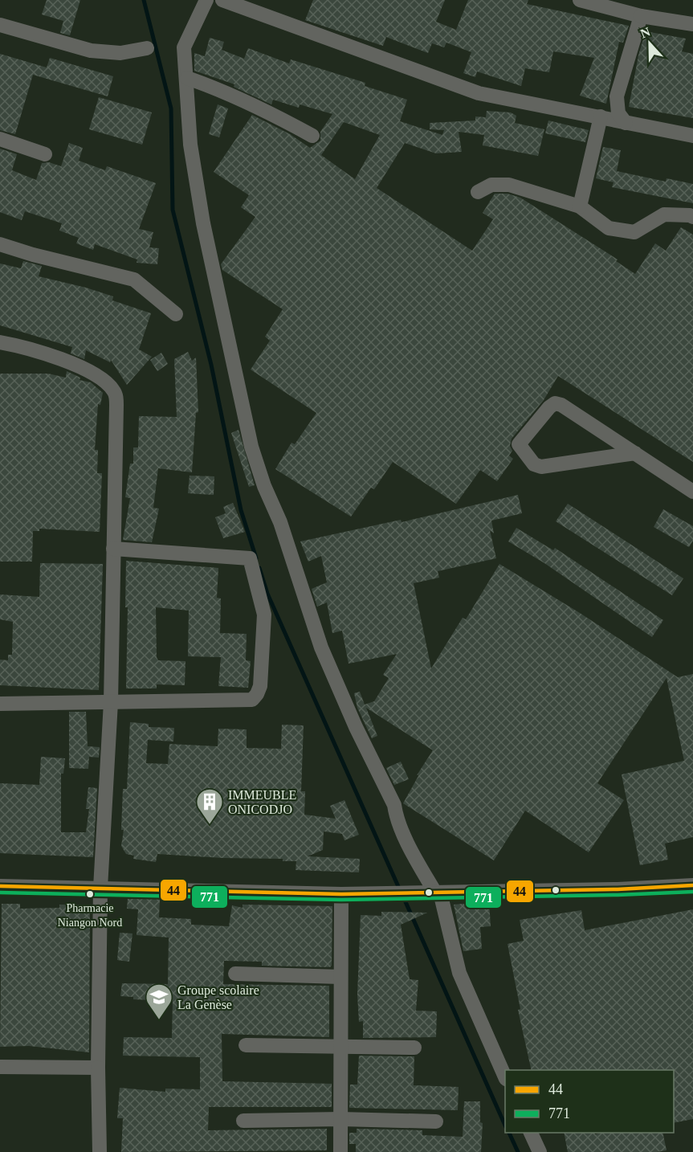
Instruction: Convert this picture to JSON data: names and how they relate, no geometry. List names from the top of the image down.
{
  "places": {
    "building": ["IMMEUBLE ONICODJO"],
    "other": ["Pharmacie Niangon Nord"],
    "school or university": ["Groupe scolaire La Genèse"]
  },
  "lines": ["transit line 44", "transit line 771"],
  "legend": ["44", "771"],
  "north": "top"
}
